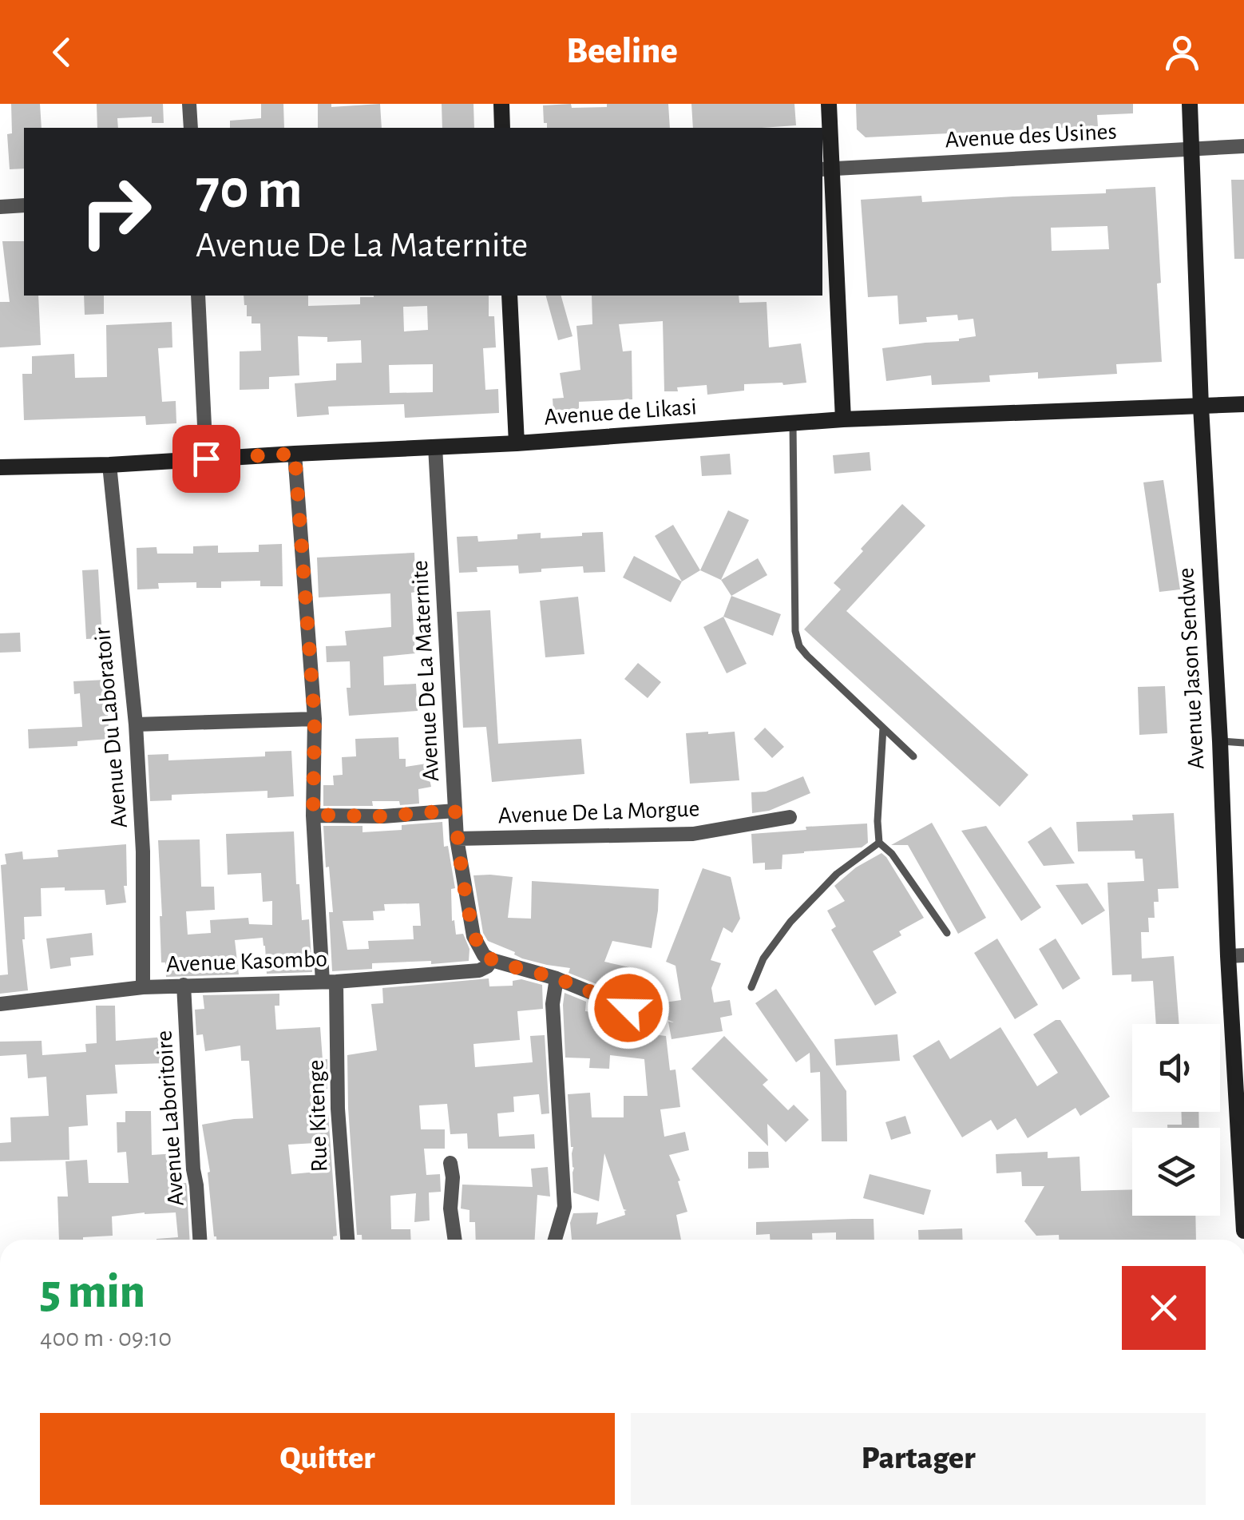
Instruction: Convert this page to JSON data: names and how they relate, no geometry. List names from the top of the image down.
{
  "streets": {
    "main road": ["Avenue de Likasi", "Avenue Jason Sendwe"],
    "street": [
      "Avenue des Usines",
      "Avenue De La Maternite",
      "Avenue Du Laboratoir",
      "Avenue De La Morgue",
      "Avenue Kasombo",
      "Rue Kitenge",
      "Avenue Laboritoire"
    ]
  },
  "crossings": [
    ["Avenue des Usines", "Avenue Jason Sendwe"],
    ["Avenue de Likasi", "Avenue Jason Sendwe"],
    ["Avenue de Likasi", "Avenue De La Maternite"],
    ["Avenue de Likasi", "Avenue Du Laboratoir"],
    ["Avenue de Likasi", "Rue Kitenge"],
    ["Avenue De La Maternite", "Avenue De La Morgue"],
    ["Avenue De La Maternite", "Avenue Kasombo"],
    ["Avenue Du Laboratoir", "Avenue Kasombo"],
    ["Avenue Kasombo", "Rue Kitenge"],
    ["Avenue Kasombo", "Avenue Laboritoire"]
  ],
  "page": {
    "header": "Beeline",
    "turn": ["70 m", "Avenue De La Maternite"],
    "heading": ["5 min", "400 m · 09:10"],
    "buttons": ["Quitter", "Partager"]
  }
}
